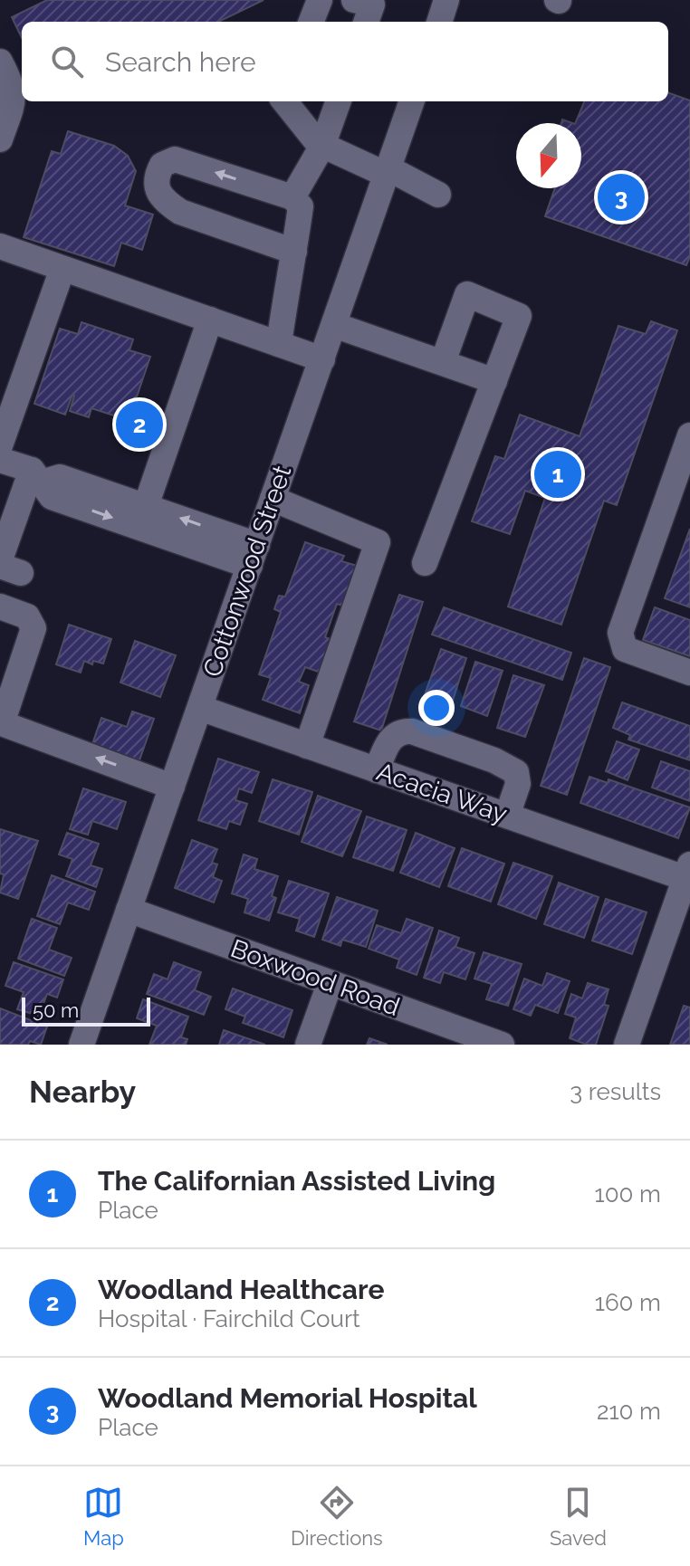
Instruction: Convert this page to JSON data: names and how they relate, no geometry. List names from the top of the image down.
{
  "streets": {
    "street": ["Cottonwood Street", "Acacia Way", "Boxwood Road"]
  },
  "crossings": [
    ["Cottonwood Street", "Acacia Way"],
    ["Cottonwood Street", "Boxwood Road"]
  ],
  "scale_bar": "50 m",
  "north": "bottom",
  "page": {
    "search": "Search here",
    "pins": ["3", "2", "1"],
    "scale": "50 m",
    "heading": ["Nearby", "3 results"],
    "list": [
      {
        "mark": "1",
        "name": "The Californian Assisted Living",
        "note": "Place",
        "value": "100 m"
      },
      {
        "mark": "2",
        "name": "Woodland Healthcare",
        "note": "Hospital · Fairchild Court",
        "value": "160 m"
      },
      {
        "mark": "3",
        "name": "Woodland Memorial Hospital",
        "note": "Place",
        "value": "210 m"
      }
    ],
    "nav": ["Map", "Directions", "Saved"]
  }
}
